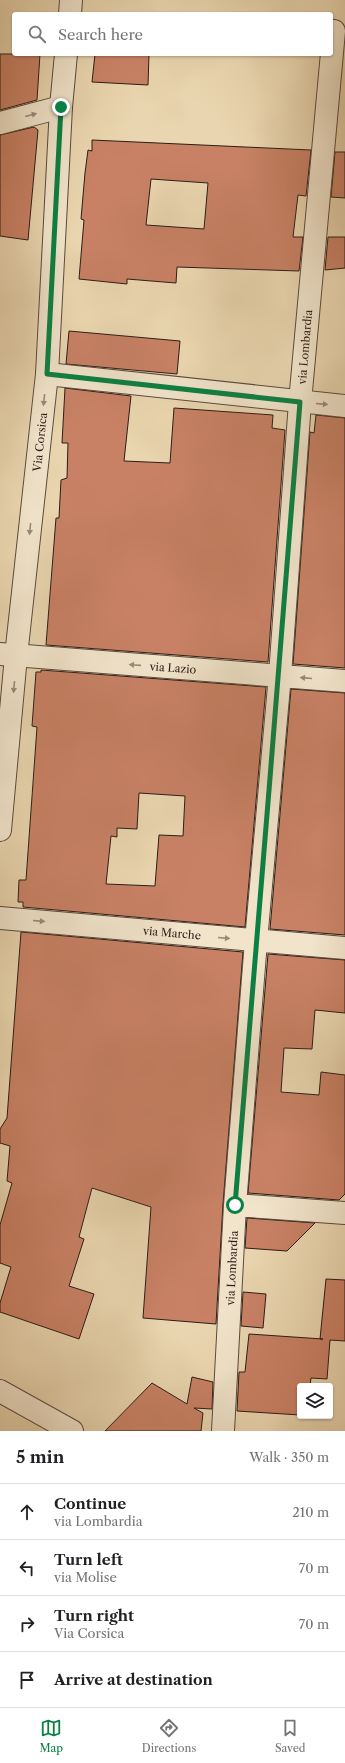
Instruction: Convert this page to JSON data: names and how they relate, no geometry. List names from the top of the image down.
{
  "streets": {
    "street": [
      "via Lombardia",
      "Via Corsica",
      "via Lazio",
      "via Marche"
    ]
  },
  "crossings": [
    ["via Lombardia", "via Lazio"],
    ["via Lombardia", "via Marche"],
    ["Via Corsica", "via Lazio"]
  ],
  "one_way": ["Via Corsica", "via Lazio", "via Marche"],
  "page": {
    "search": "Search here",
    "heading": ["5 min", "Walk · 350 m"],
    "list": [
      ["Continue", "via Lombardia", "210 m"],
      ["Turn left", "via Molise", "70 m"],
      ["Turn right", "Via Corsica", "70 m"],
      "Arrive at destination"
    ],
    "nav": ["Map", "Directions", "Saved"]
  }
}
